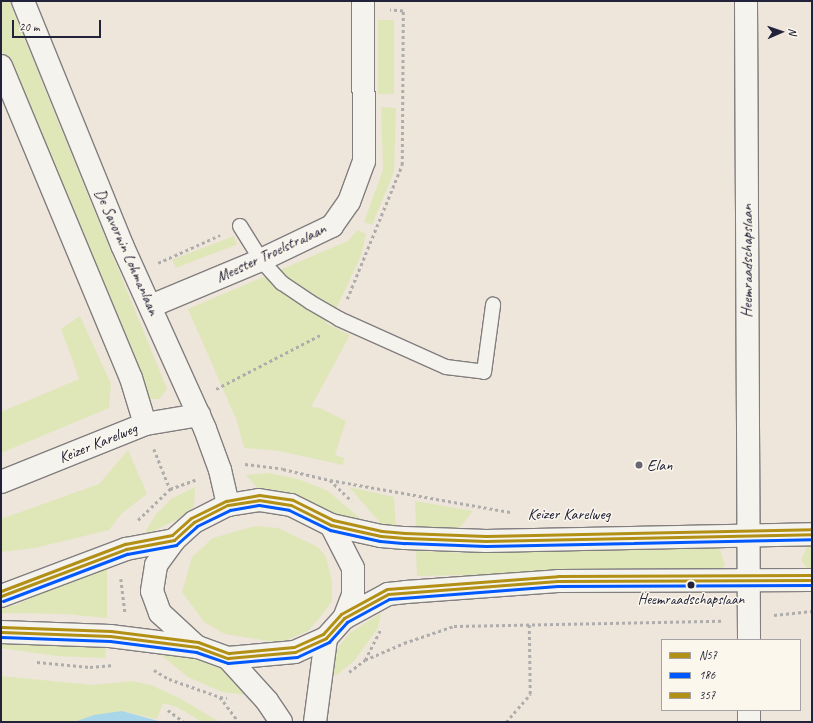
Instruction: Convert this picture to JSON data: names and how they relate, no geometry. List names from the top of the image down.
{
  "streets": {
    "street": [
      "De Savornin Lohmanlaan",
      "Meester Troelstralaan",
      "Heemraadschapslaan",
      "Keizer Karelweg"
    ]
  },
  "crossings": [
    ["De Savornin Lohmanlaan", "Meester Troelstralaan"],
    ["De Savornin Lohmanlaan", "Keizer Karelweg"],
    ["Heemraadschapslaan", "Keizer Karelweg"]
  ],
  "places": ["Elan", "Heemraadschapslaan"],
  "lines": ["transit line 357", "transit line N57", "transit line 186"],
  "legend": ["N57", "186", "357"],
  "scale_bar": "20 m",
  "north": "right"
}
